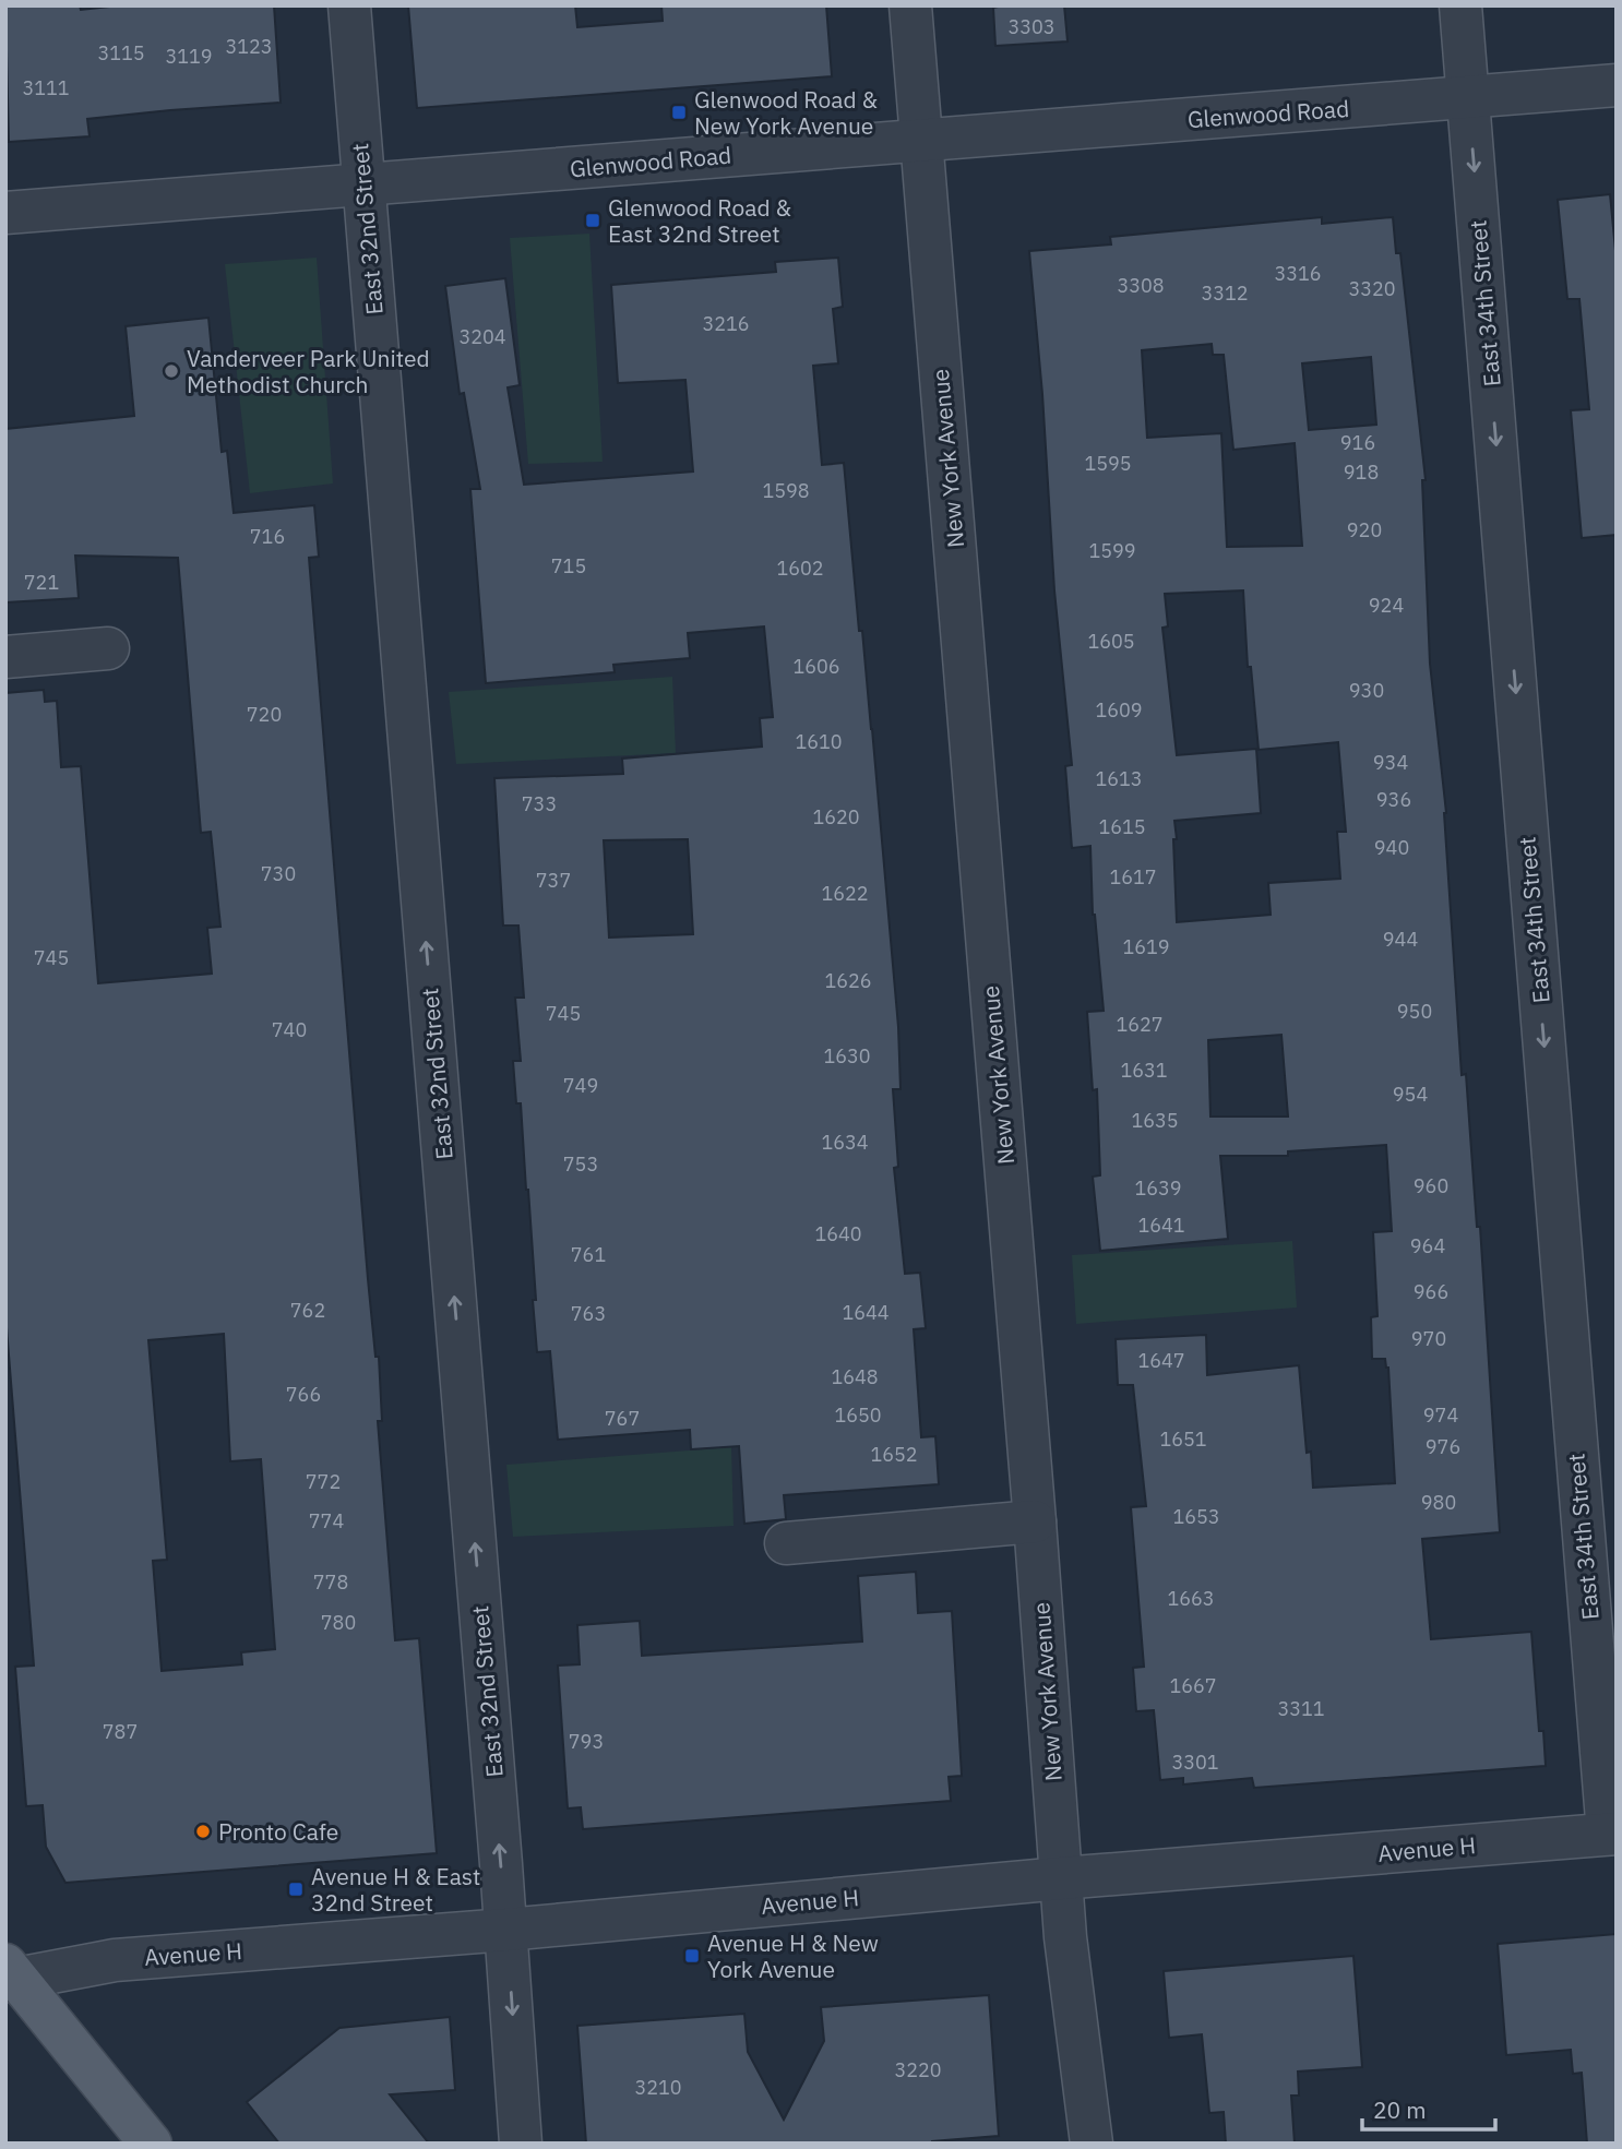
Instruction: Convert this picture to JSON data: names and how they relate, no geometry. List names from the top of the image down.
{
  "streets": {
    "street": [
      "Glenwood Road",
      "East 32nd Street",
      "East 34th Street",
      "New York Avenue",
      "Avenue H"
    ]
  },
  "crossings": [
    ["Glenwood Road", "East 32nd Street"],
    ["Glenwood Road", "East 34th Street"],
    ["Glenwood Road", "New York Avenue"],
    ["East 32nd Street", "Avenue H"],
    ["East 34th Street", "Avenue H"],
    ["New York Avenue", "Avenue H"]
  ],
  "one_way": ["East 34th Street"],
  "places": {
    "transit": [
      "Glenwood Road & New York Avenue",
      "Glenwood Road & East 32nd Street",
      "Avenue H & East 32nd Street",
      "Avenue H & New York Avenue"
    ],
    "other": ["Vanderveer Park United Methodist Church", "Pronto Cafe"]
  },
  "house_numbers": [
    "3303",
    "3123",
    "3115",
    "3119",
    "3111",
    "3316",
    "3308",
    "3320",
    "3312",
    "3216",
    "3204",
    "916",
    "1595",
    "918",
    "1598",
    "920",
    "716",
    "1599",
    "715",
    "1602",
    "721",
    "924",
    "1605",
    "1606",
    "930",
    "1609",
    "720",
    "1610",
    "934",
    "1613",
    "936",
    "733",
    "1620",
    "1615",
    "940",
    "730",
    "1617",
    "737",
    "1622",
    "944",
    "1619",
    "745",
    "1626",
    "950",
    "745",
    "1627",
    "740",
    "1630",
    "1631",
    "749",
    "954",
    "1635",
    "1634",
    "753",
    "960",
    "1639",
    "1641",
    "1640",
    "964",
    "761",
    "966",
    "762",
    "1644",
    "763",
    "970",
    "1647",
    "1648",
    "766",
    "1650",
    "974",
    "767",
    "1651",
    "976",
    "1652",
    "772",
    "980",
    "1653",
    "774",
    "778",
    "1663",
    "780",
    "1667",
    "3311",
    "787",
    "793",
    "3301",
    "3220",
    "3210"
  ],
  "scale_bar": "20 m"
}
